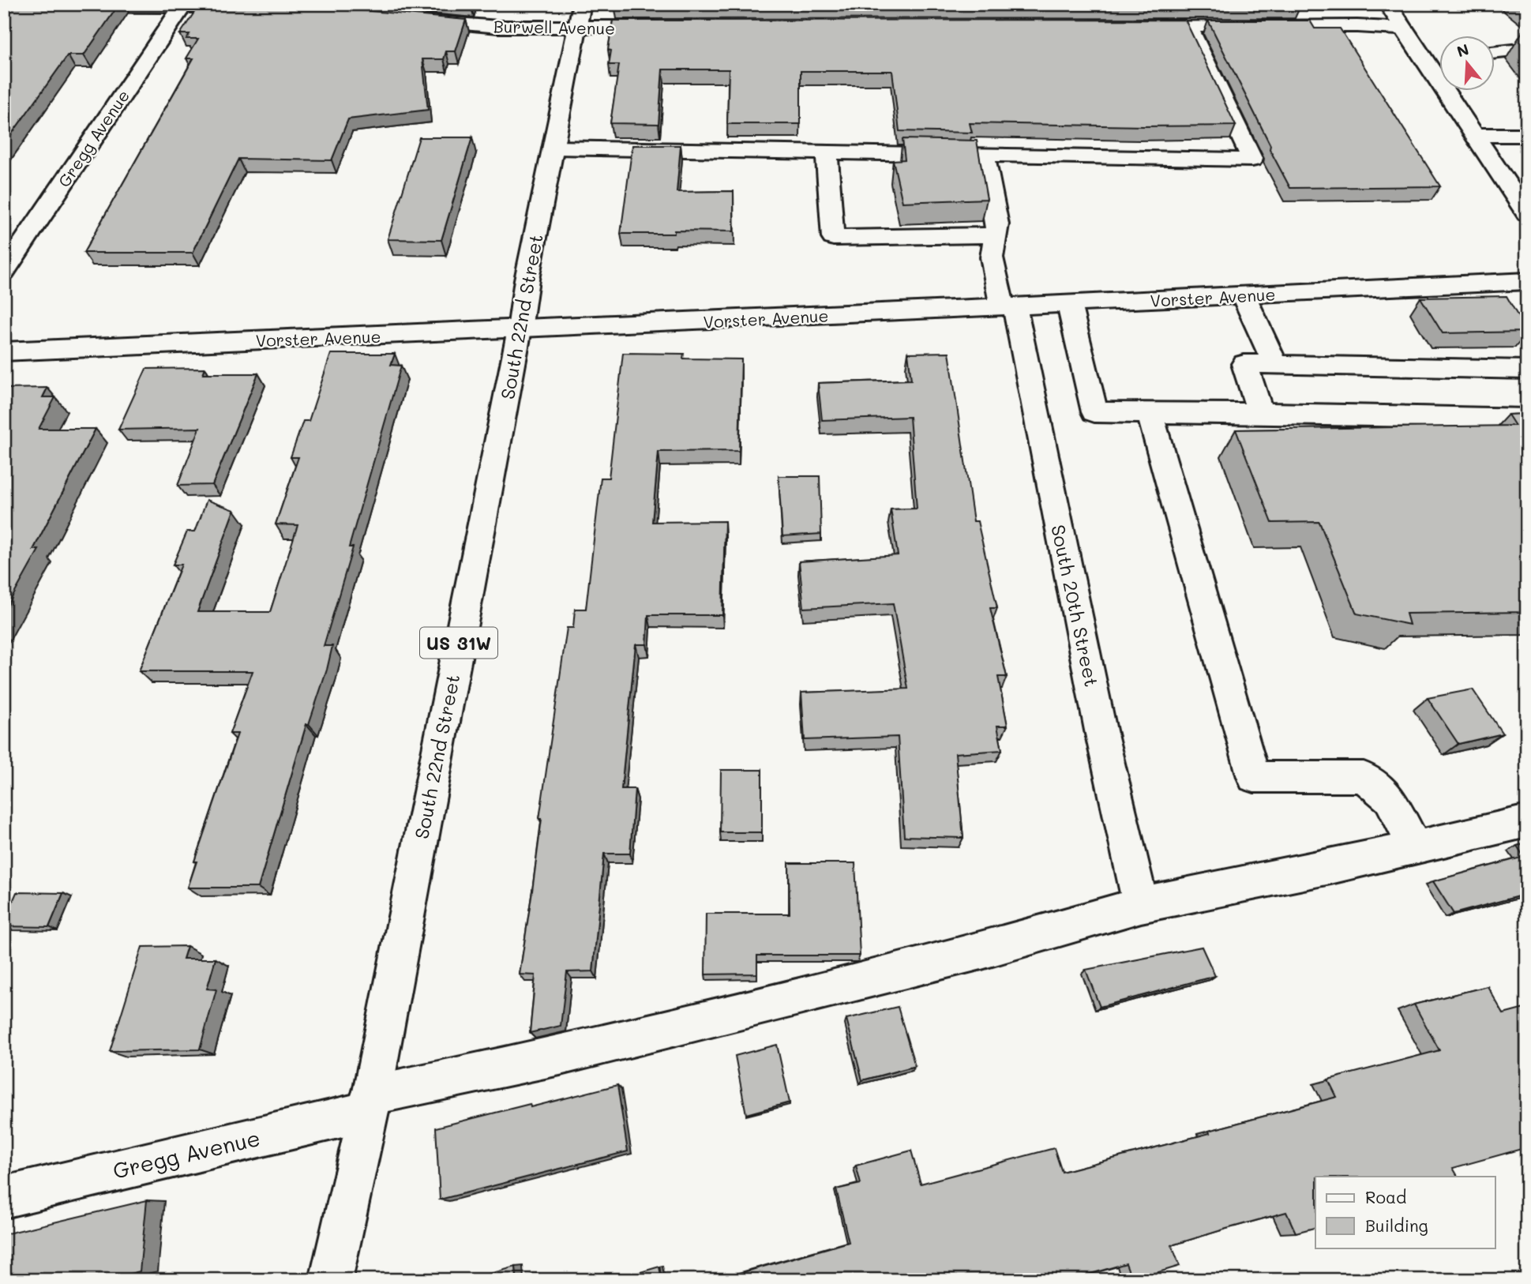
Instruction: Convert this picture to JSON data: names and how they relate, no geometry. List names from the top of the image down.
{
  "streets": {
    "street": [
      "Burwell Avenue",
      "Gregg Avenue",
      "Vorster Avenue",
      "South 22nd Street",
      "South 20th Street",
      "US 31W"
    ]
  },
  "crossings": [
    ["Burwell Avenue", "South 22nd Street"],
    ["Gregg Avenue", "South 22nd Street"],
    ["Gregg Avenue", "South 20th Street"],
    ["Vorster Avenue", "South 22nd Street"],
    ["Vorster Avenue", "South 20th Street"]
  ],
  "legend": ["Road", "Building"],
  "north": "top"
}
